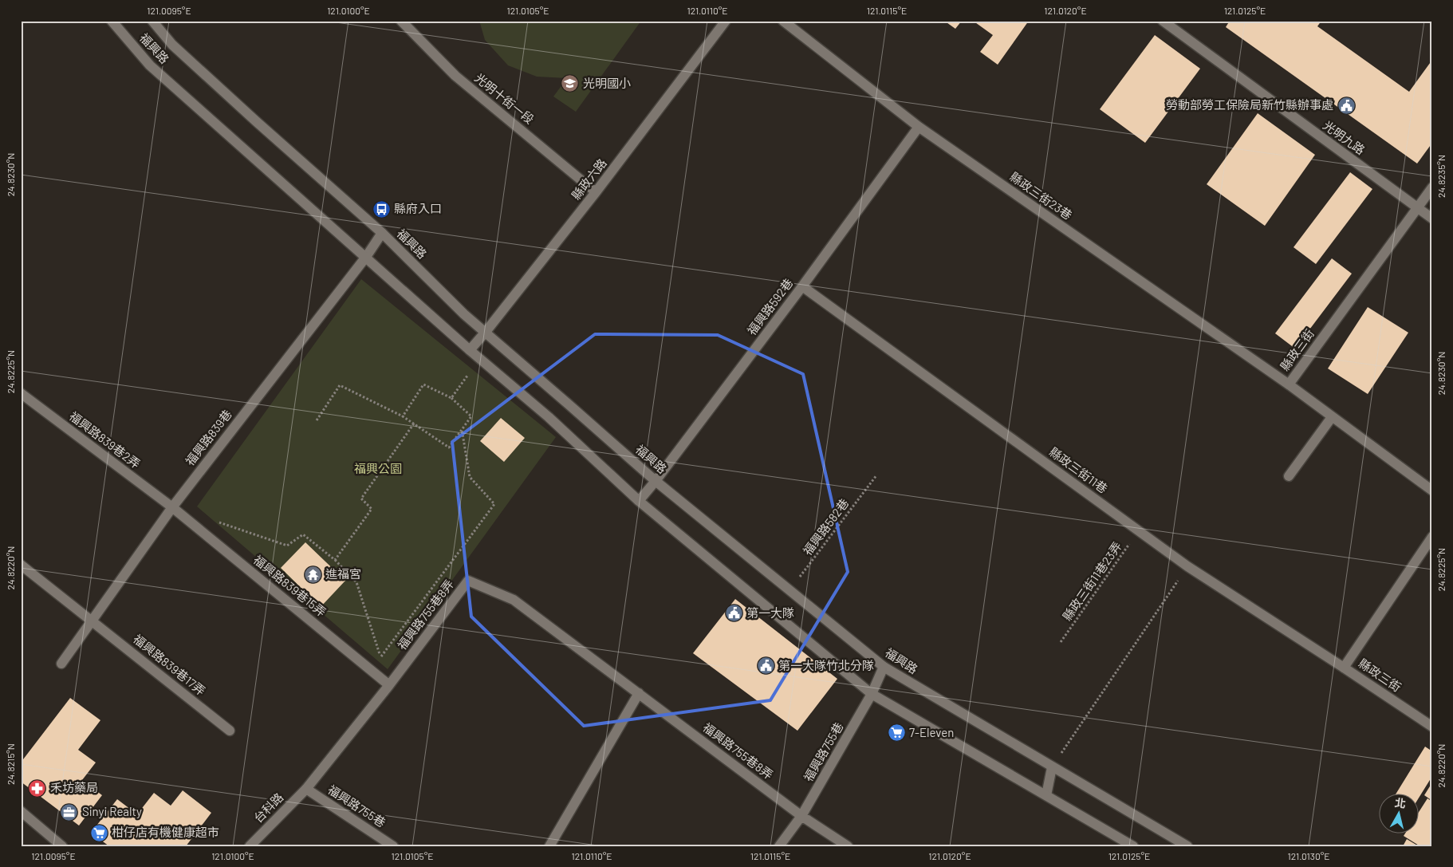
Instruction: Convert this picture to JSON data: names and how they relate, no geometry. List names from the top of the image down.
{
  "streets": {
    "street": [
      "福興路",
      "光明十街一段",
      "光明九路",
      "縣政六路",
      "縣政三街23巷",
      "福興路592巷",
      "縣政三街",
      "福興路839巷",
      "福興路839巷2弄",
      "縣政三街11巷",
      "福興路839巷15弄",
      "福興路755巷8弄",
      "福興路839巷17弄",
      "福興路755巷",
      "台科路"
    ],
    "path": ["福興路582巷", "縣政三街11巷23弄"]
  },
  "crossings": [
    ["福興路", "縣政六路"],
    ["福興路", "福興路592巷"],
    ["福興路", "福興路839巷"],
    ["福興路", "福興路582巷"],
    ["福興路", "福興路755巷"],
    ["光明十街一段", "縣政六路"],
    ["光明九路", "縣政三街"],
    ["縣政三街23巷", "福興路592巷"],
    ["縣政三街23巷", "縣政三街"],
    ["福興路592巷", "縣政三街11巷"],
    ["縣政三街", "縣政三街11巷"],
    ["福興路839巷", "福興路839巷2弄"],
    ["福興路839巷", "福興路839巷15弄"],
    ["福興路839巷", "福興路839巷17弄"],
    ["福興路839巷2弄", "福興路839巷15弄"],
    ["縣政三街11巷", "縣政三街11巷23弄"],
    ["福興路839巷15弄", "福興路755巷8弄"],
    ["福興路755巷8弄", "福興路755巷"],
    ["福興路755巷8弄", "台科路"],
    ["福興路755巷", "台科路"]
  ],
  "parks": ["福興公園"],
  "places": {
    "school or university": ["光明國小"],
    "public building": ["勞動部勞工保險局新竹縣辦事處", "第一大隊", "第一大隊竹北分隊"],
    "bus stop": ["縣府入口"],
    "temple": ["進福宮"],
    "supermarket": ["7-Eleven", "柑仔店有機健康超市"],
    "pharmacy": ["禾坊藥局"],
    "office": ["Sinyi Realty"]
  },
  "north": "top",
  "coordinates": [
    "121.0095°E",
    "121.0100°E",
    "121.0105°E",
    "121.0110°E",
    "121.0115°E",
    "121.0120°E",
    "121.0125°E",
    "24.8230°N",
    "24.8235°N",
    "24.8225°N",
    "24.8220°N",
    "24.8215°N",
    "121.0130°E"
  ]
}
